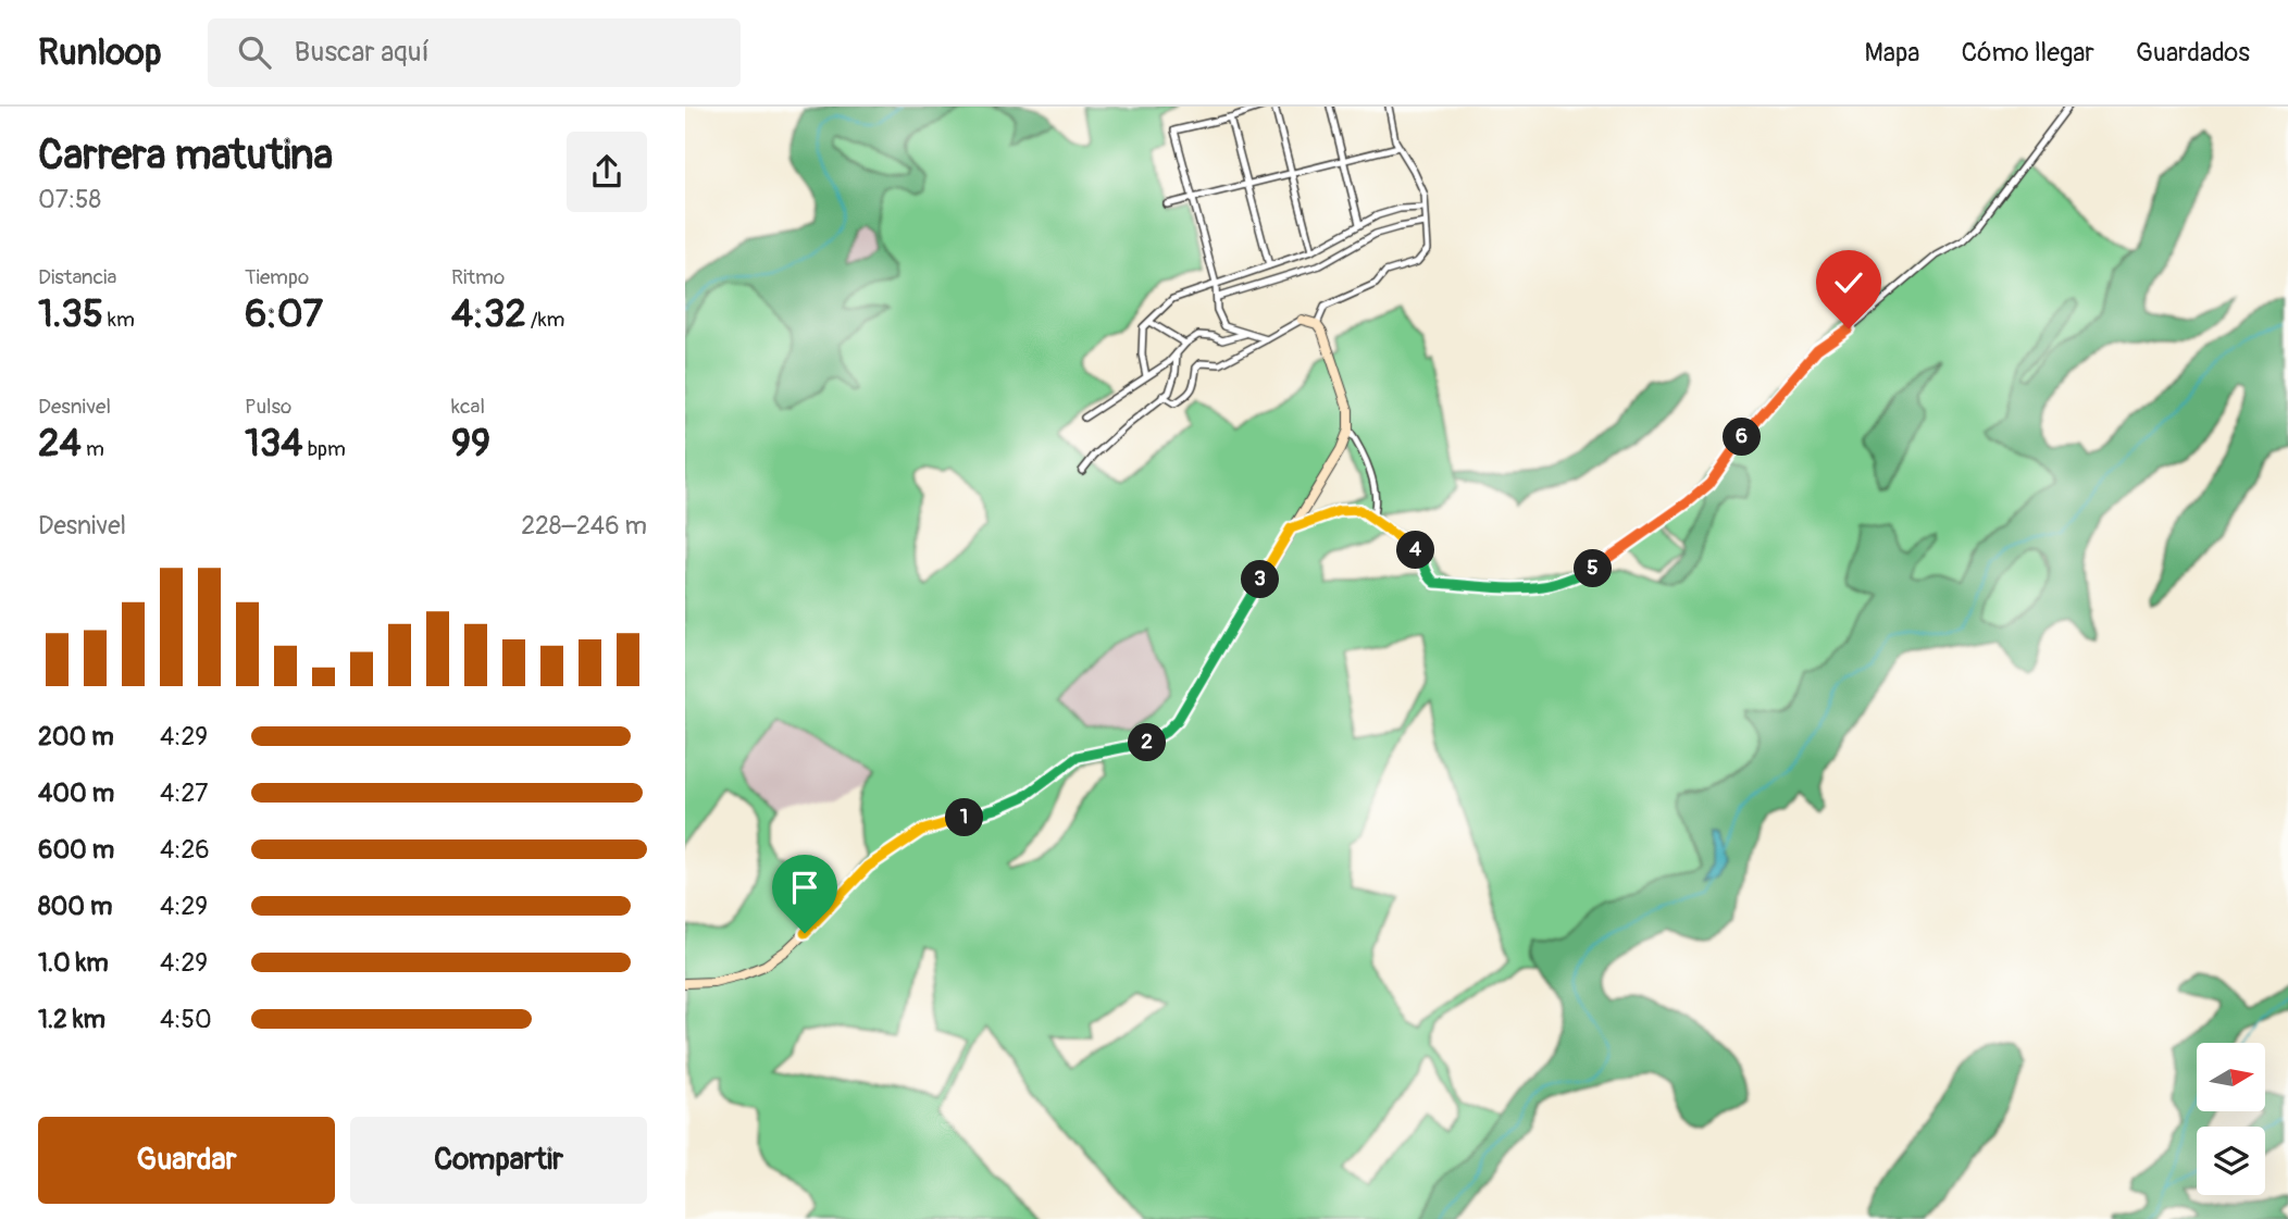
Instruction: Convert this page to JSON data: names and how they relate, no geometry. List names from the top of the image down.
{
  "north": "right",
  "page": {
    "header": "Runloop",
    "search": "Buscar aquí",
    "nav": ["Mapa", "Cómo llegar", "Guardados"],
    "heading": ["Carrera matutina", "07:58"],
    "stats": [
      ["Distancia", "1.35 km"],
      ["Tiempo", "6:07"],
      ["Ritmo", "4:32 /km"],
      ["Desnivel", "24 m"],
      ["Pulso", "134 bpm"],
      ["kcal", "99"]
    ],
    "pins": [
      "6",
      "4",
      "5",
      "3",
      "2",
      "1"
    ],
    "chart": ["Desnivel", "228–246 m"],
    "list": [
      {
        "name": "200 m",
        "note": "4:29"
      },
      {
        "name": "400 m",
        "note": "4:27"
      },
      {
        "name": "600 m",
        "note": "4:26"
      },
      {
        "name": "800 m",
        "note": "4:29"
      },
      {
        "name": "1.0 km",
        "note": "4:29"
      },
      {
        "name": "1.2 km",
        "note": "4:50"
      }
    ],
    "buttons": ["Guardar", "Compartir"]
  }
}
